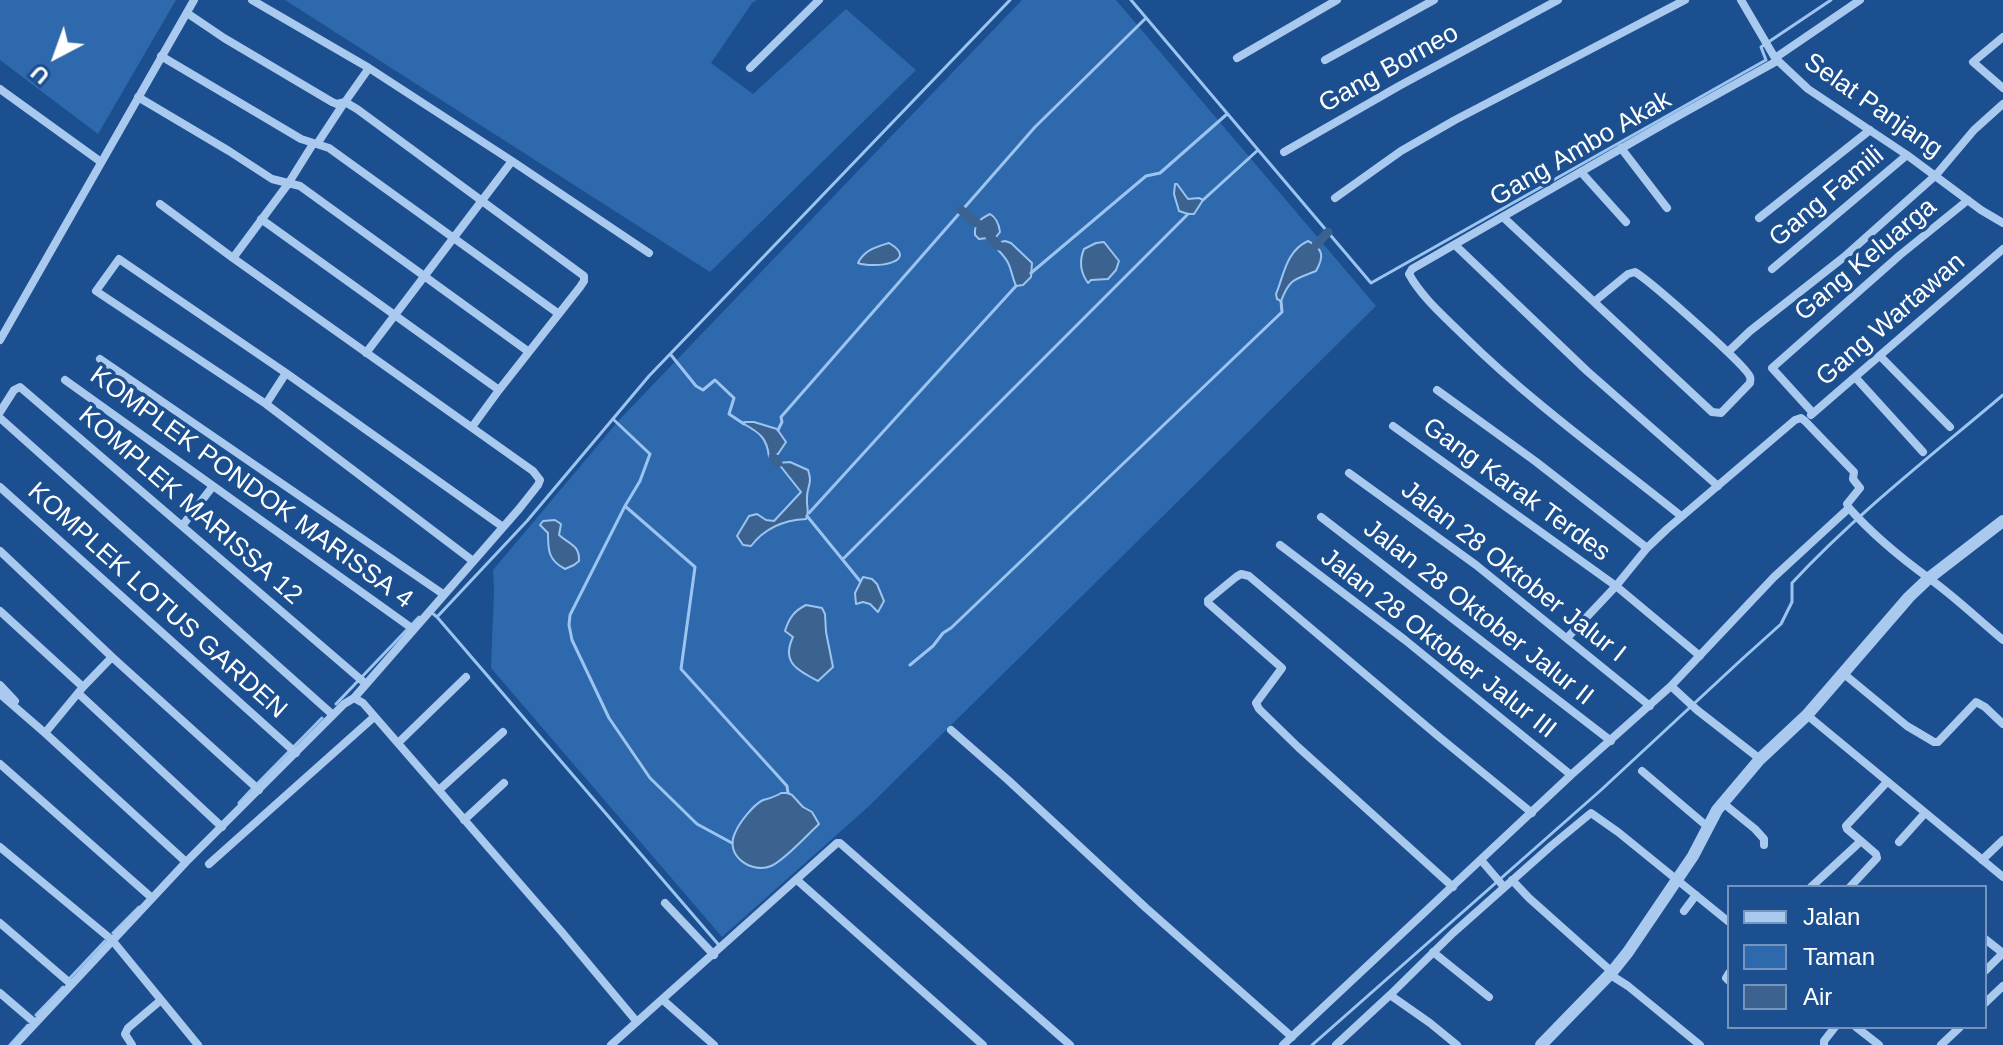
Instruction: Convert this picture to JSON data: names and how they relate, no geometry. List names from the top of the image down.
{
  "streets": {
    "street": [
      "Gang Borneo",
      "Selat Panjang",
      "Gang Ambo Akak",
      "Gang Famili",
      "Gang Keluarga",
      "Gang Wartawan",
      "KOMPLEK PONDOK MARISSA 4",
      "Gang Karak Terdes",
      "KOMPLEK MARISSA 12",
      "Jalan 28 Oktober Jalur I",
      "KOMPLEK LOTUS GARDEN",
      "Jalan 28 Oktober Jalur II",
      "Jalan 28 Oktober Jalur III"
    ]
  },
  "crossings": [
    ["Selat Panjang", "Gang Ambo Akak"],
    ["Selat Panjang", "Gang Famili"],
    ["Selat Panjang", "Gang Keluarga"],
    ["Gang Ambo Akak", "Gang Wartawan"],
    ["Gang Keluarga", "Gang Wartawan"],
    ["Gang Wartawan", "Gang Karak Terdes"],
    ["Gang Wartawan", "Jalan 28 Oktober Jalur I"]
  ],
  "legend": ["Jalan", "Taman", "Air"],
  "north": "bottom left"
}
